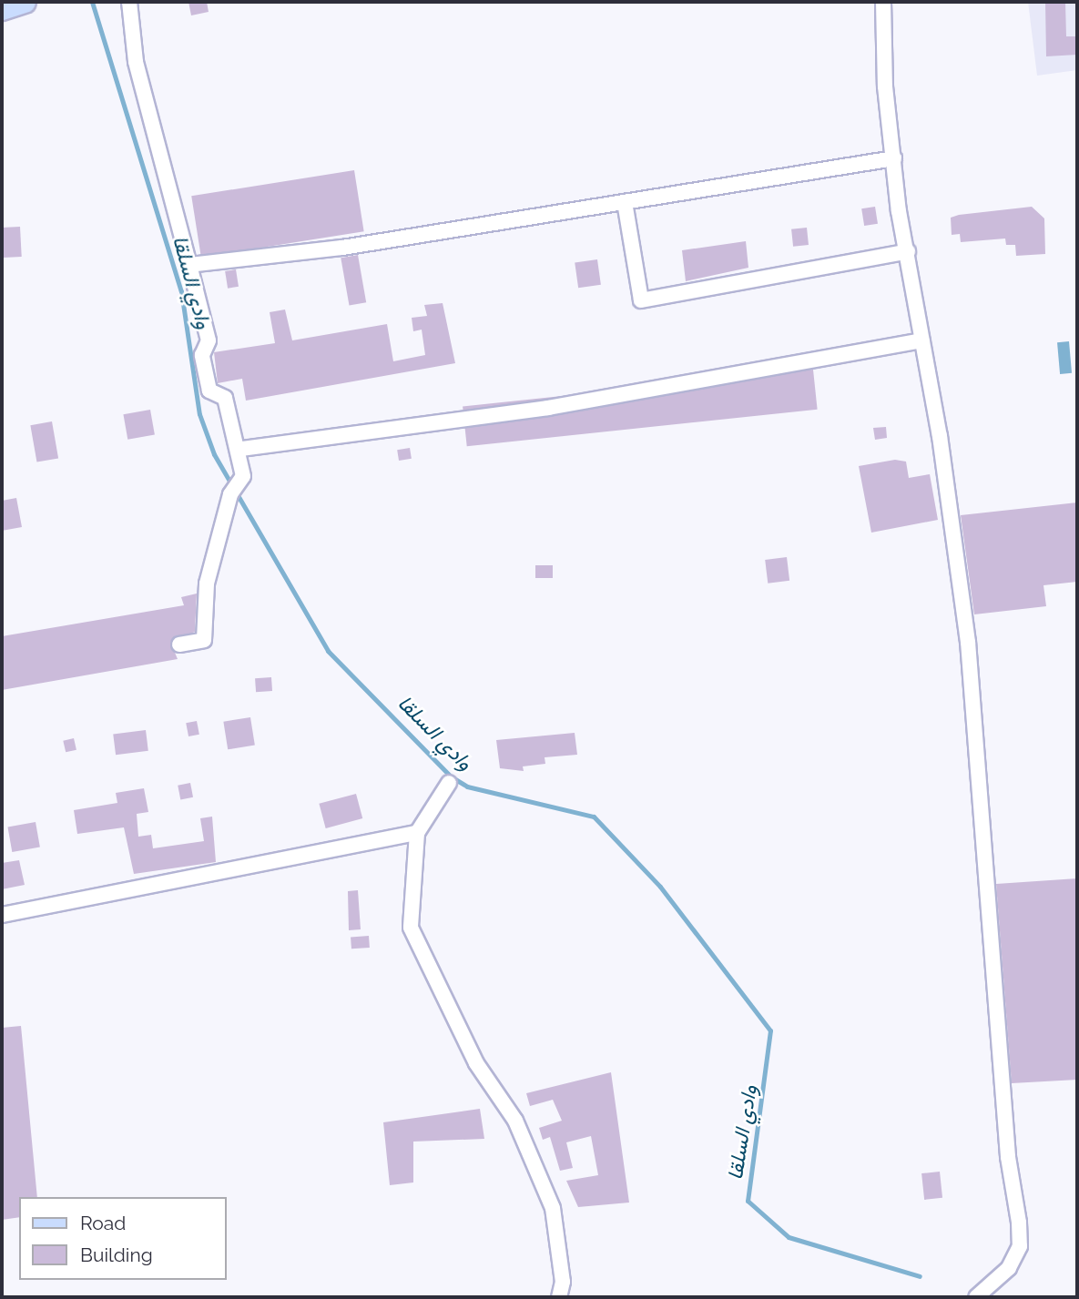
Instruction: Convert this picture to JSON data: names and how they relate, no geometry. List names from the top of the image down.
{
  "water": ["وادي السلقا"],
  "legend": ["Road", "Building"]
}
